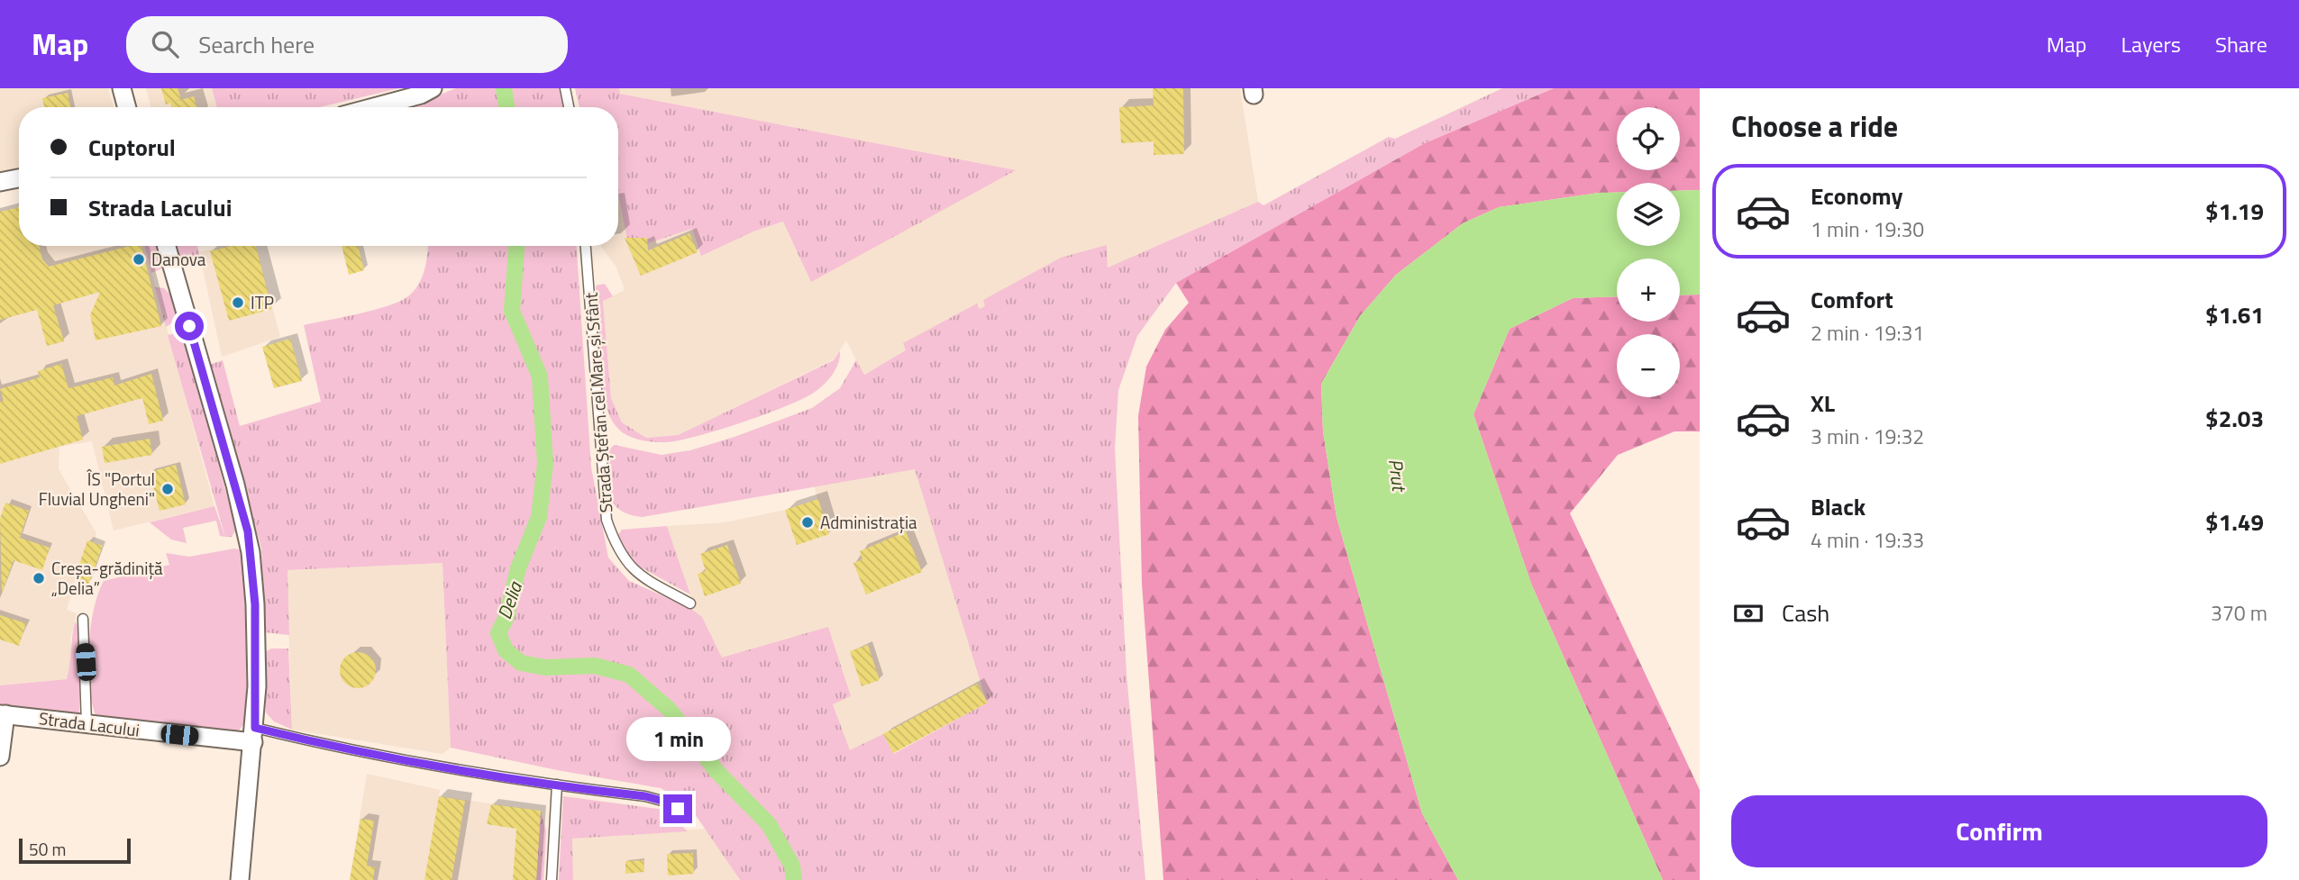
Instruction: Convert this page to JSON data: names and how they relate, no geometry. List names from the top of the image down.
{
  "streets": {
    "street": ["Strada Lacului"],
    "lane": ["Strada Ștefan cel Mare și Sfânt"]
  },
  "water": ["Prut", "Delia"],
  "places": [
    "Danova",
    "ITP",
    "ÎS \"Portul Fluvial Ungheni\"",
    "Administrația",
    "Creșa-grădiniță „Delia”"
  ],
  "scale_bar": "50 m",
  "page": {
    "header": "Map",
    "search": "Search here",
    "nav": ["Map", "Layers", "Share"],
    "heading": "Choose a ride",
    "map_buttons": ["+", "−"],
    "banner": ["Cuptorul", "Strada Lacului"],
    "list": [
      {
        "name": "Economy",
        "note": "1 min · 19:30",
        "value": "$1.19"
      },
      {
        "name": "Comfort",
        "note": "2 min · 19:31",
        "value": "$1.61"
      },
      {
        "name": "XL",
        "note": "3 min · 19:32",
        "value": "$2.03"
      },
      {
        "name": "Black",
        "note": "4 min · 19:33",
        "value": "$1.49"
      }
    ],
    "pay": ["Cash", "370 m"],
    "bubble": "1 min",
    "buttons": "Confirm",
    "scale": "50 m"
  }
}
